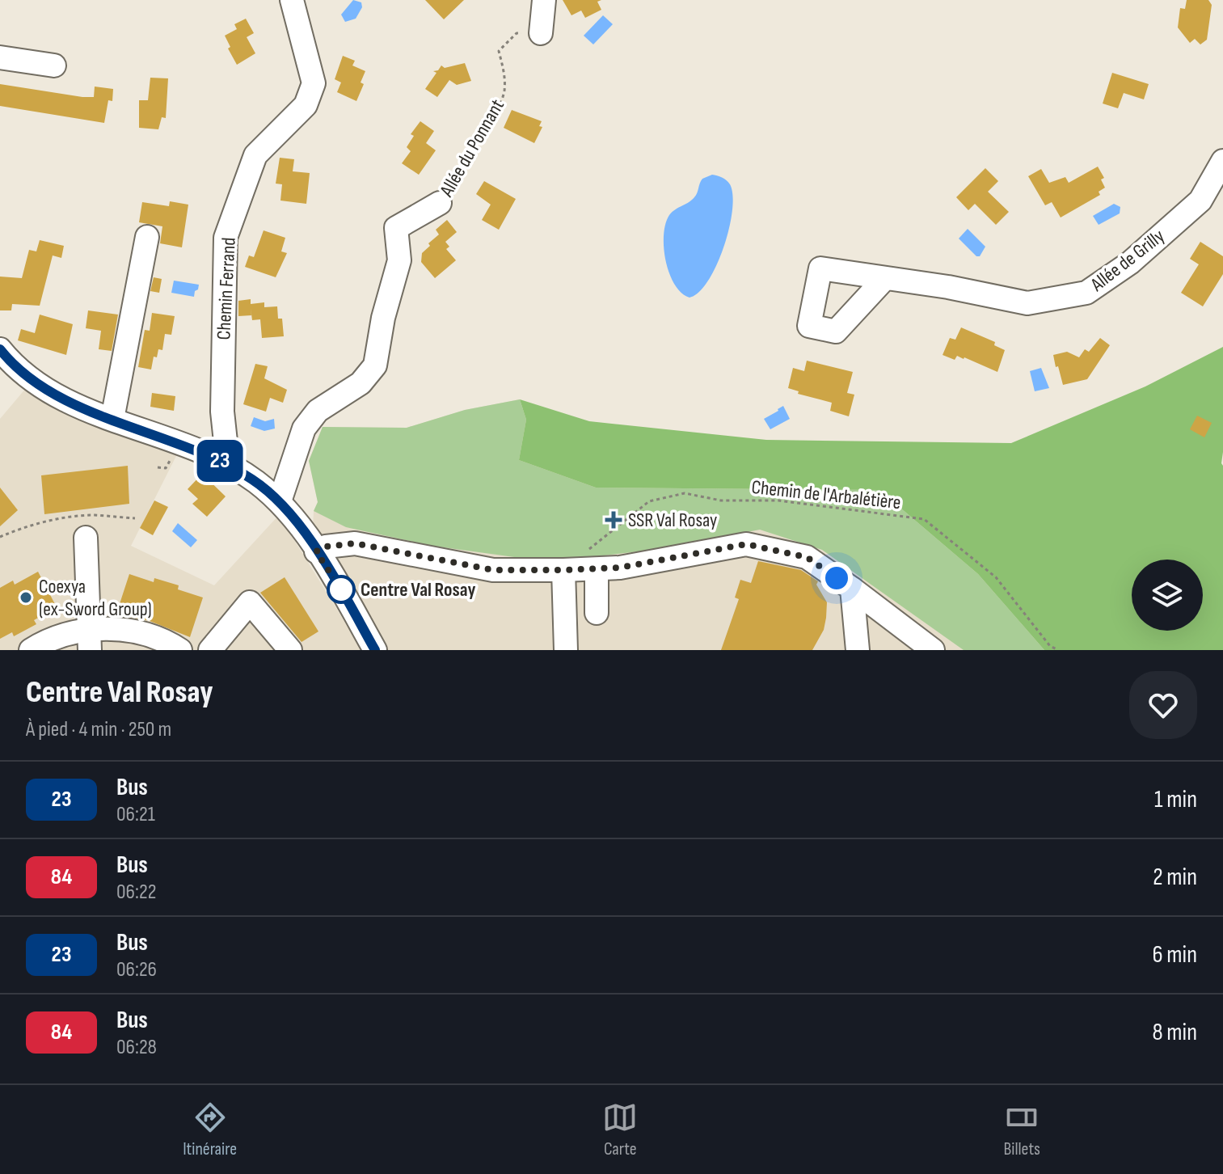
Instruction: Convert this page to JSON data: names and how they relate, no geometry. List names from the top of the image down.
{
  "streets": {
    "street": ["Allée du Ponnant", "Allée de Grilly", "Chemin Ferrand"],
    "path": ["Chemin de l'Arbalétière"]
  },
  "places": {
    "health": ["SSR Val Rosay"],
    "other": ["Centre Val Rosay", "Coexya (ex-Sword Group)"]
  },
  "lines": ["bus line 23"],
  "page": {
    "on_map": "23",
    "heading": ["Centre Val Rosay", "À pied · 4 min · 250 m"],
    "list": [
      {
        "mark": "23",
        "name": "Bus",
        "note": "06:21",
        "value": "1 min"
      },
      {
        "mark": "84",
        "name": "Bus",
        "note": "06:22",
        "value": "2 min"
      },
      {
        "mark": "23",
        "name": "Bus",
        "note": "06:26",
        "value": "6 min"
      },
      {
        "mark": "84",
        "name": "Bus",
        "note": "06:28",
        "value": "8 min"
      }
    ],
    "tabs": ["Itinéraire", "Carte", "Billets"]
  }
}
